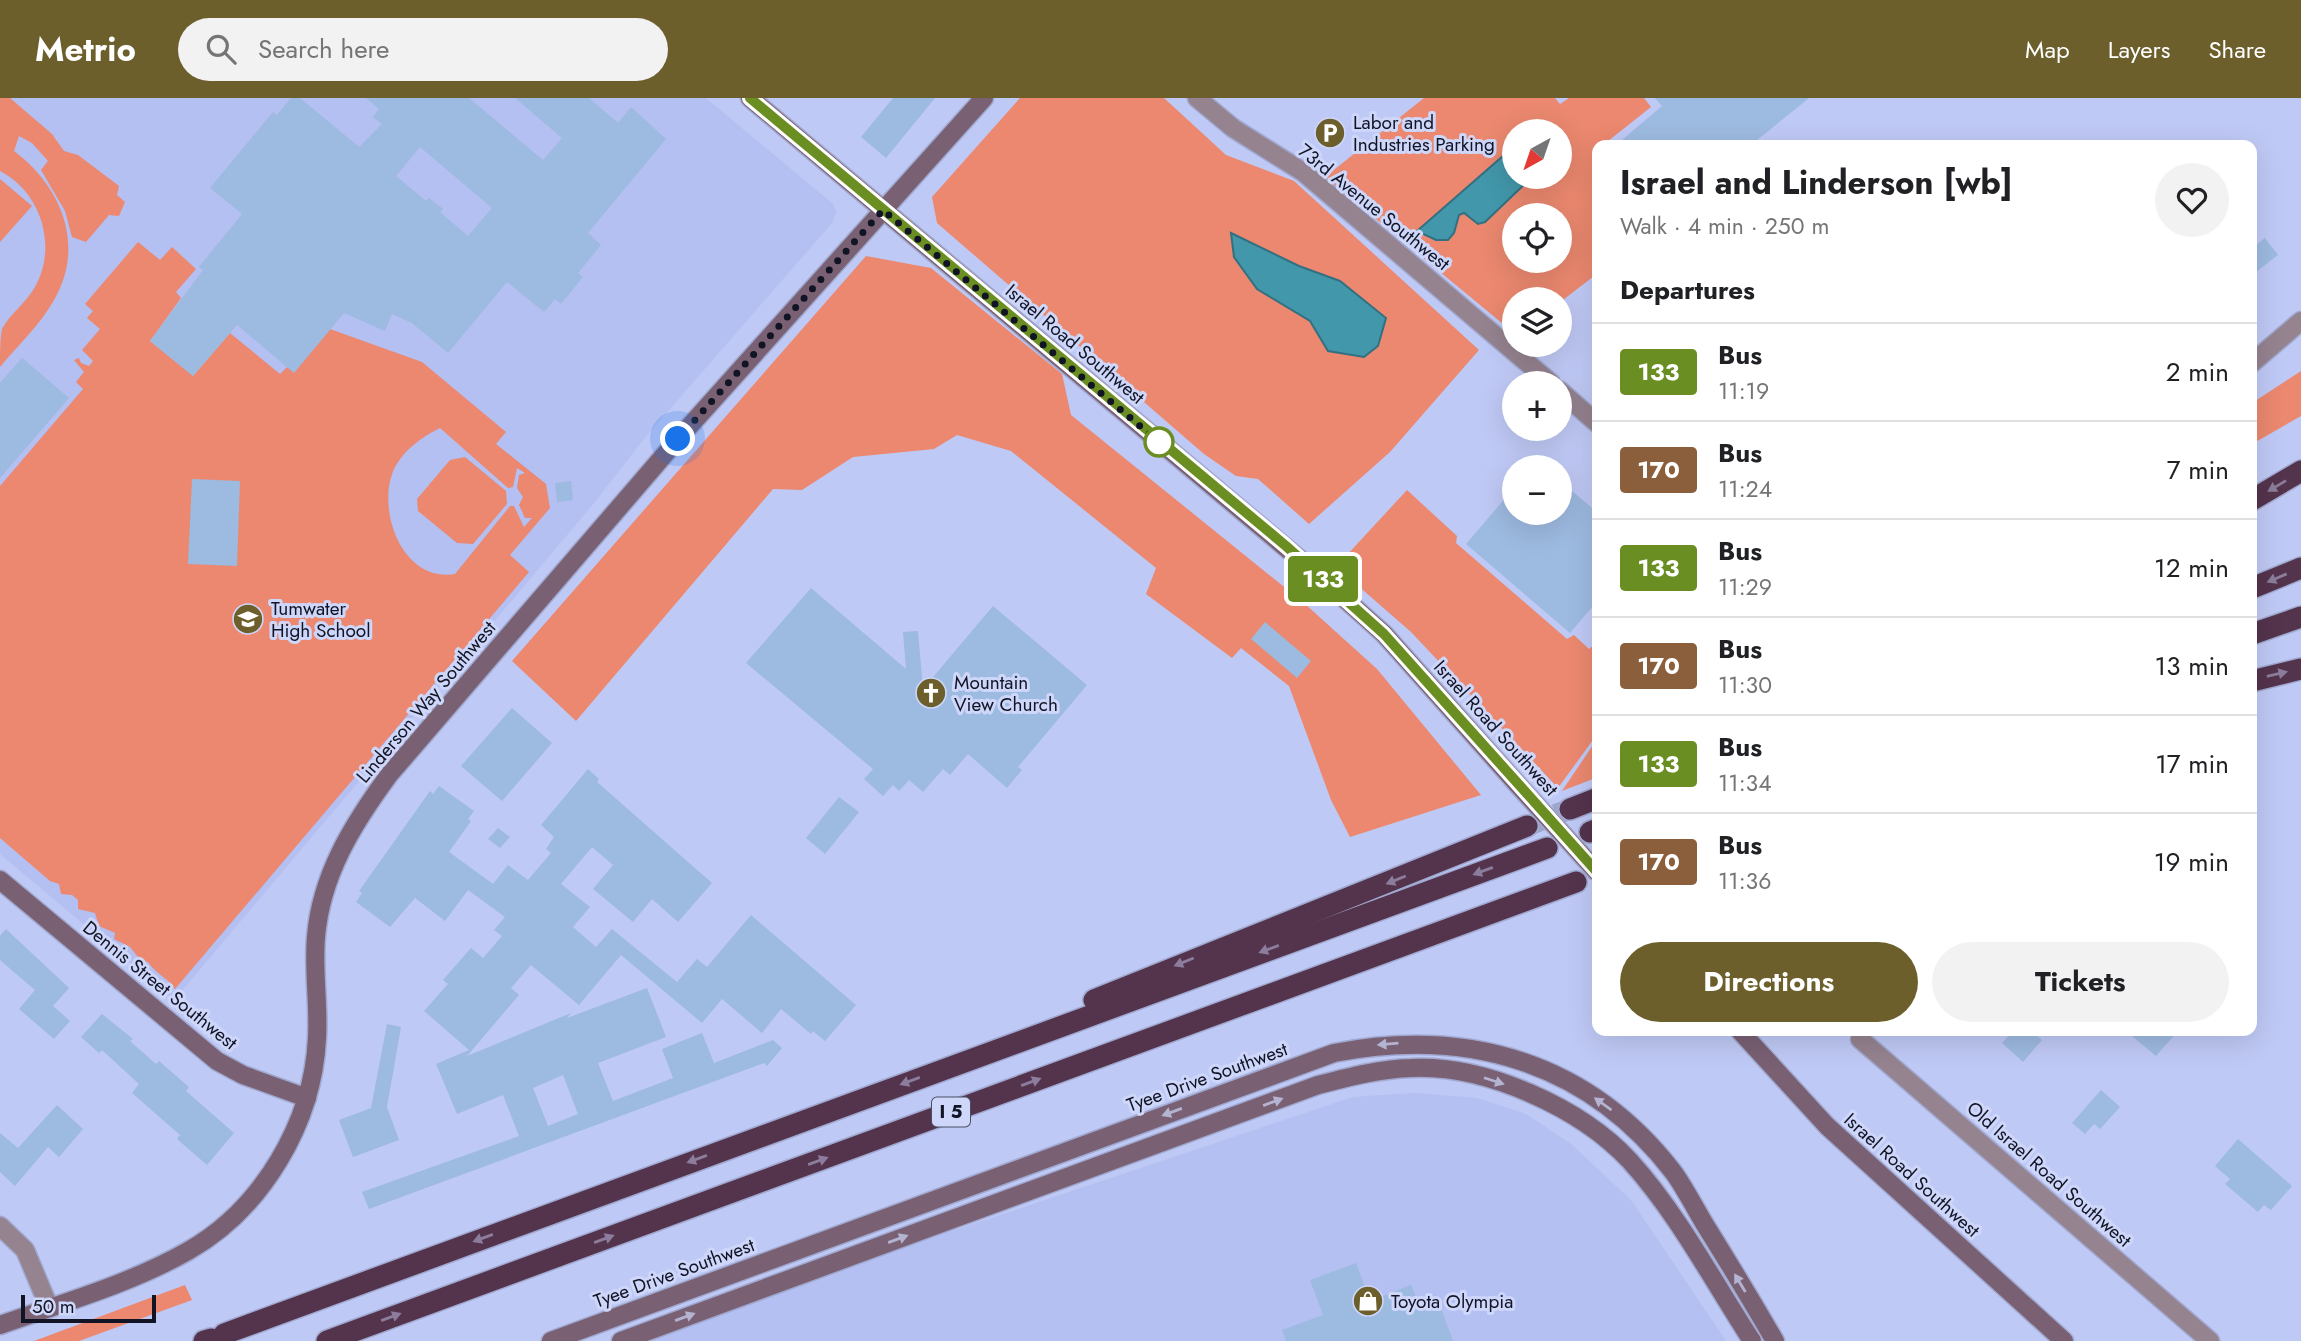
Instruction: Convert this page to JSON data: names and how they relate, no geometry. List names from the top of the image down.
{
  "streets": {
    "highway": ["I 5"],
    "street": [
      "73rd Avenue Southwest",
      "Israel Road Southwest",
      "Linderson Way Southwest",
      "Dennis Street Southwest",
      "Tyee Drive Southwest",
      "Old Israel Road Southwest"
    ]
  },
  "crossings": [
    ["Israel Road Southwest", "Linderson Way Southwest"],
    ["Linderson Way Southwest", "Dennis Street Southwest"]
  ],
  "one_way": ["Tyee Drive Southwest"],
  "places": {
    "parking": ["Labor and Industries Parking"],
    "school or university": ["Tumwater High School"],
    "church": ["Mountain View Church"],
    "shop": ["Toyota Olympia"]
  },
  "lines": ["bus line 133"],
  "scale_bar": "50 m",
  "north": "bottom left",
  "page": {
    "header": "Metrio",
    "search": "Search here",
    "nav": ["Map", "Layers", "Share"],
    "on_map": "133",
    "map_buttons": ["+", "−"],
    "heading": [
      ["Israel and Linderson [wb]", "Walk · 4 min · 250 m"],
      "Departures"
    ],
    "list": [
      {
        "mark": "133",
        "name": "Bus",
        "note": "11:19",
        "value": "2 min"
      },
      {
        "mark": "170",
        "name": "Bus",
        "note": "11:24",
        "value": "7 min"
      },
      {
        "mark": "133",
        "name": "Bus",
        "note": "11:29",
        "value": "12 min"
      },
      {
        "mark": "170",
        "name": "Bus",
        "note": "11:30",
        "value": "13 min"
      },
      {
        "mark": "133",
        "name": "Bus",
        "note": "11:34",
        "value": "17 min"
      },
      {
        "mark": "170",
        "name": "Bus",
        "note": "11:36",
        "value": "19 min"
      }
    ],
    "buttons": ["Directions", "Tickets"],
    "scale": "50 m"
  }
}
